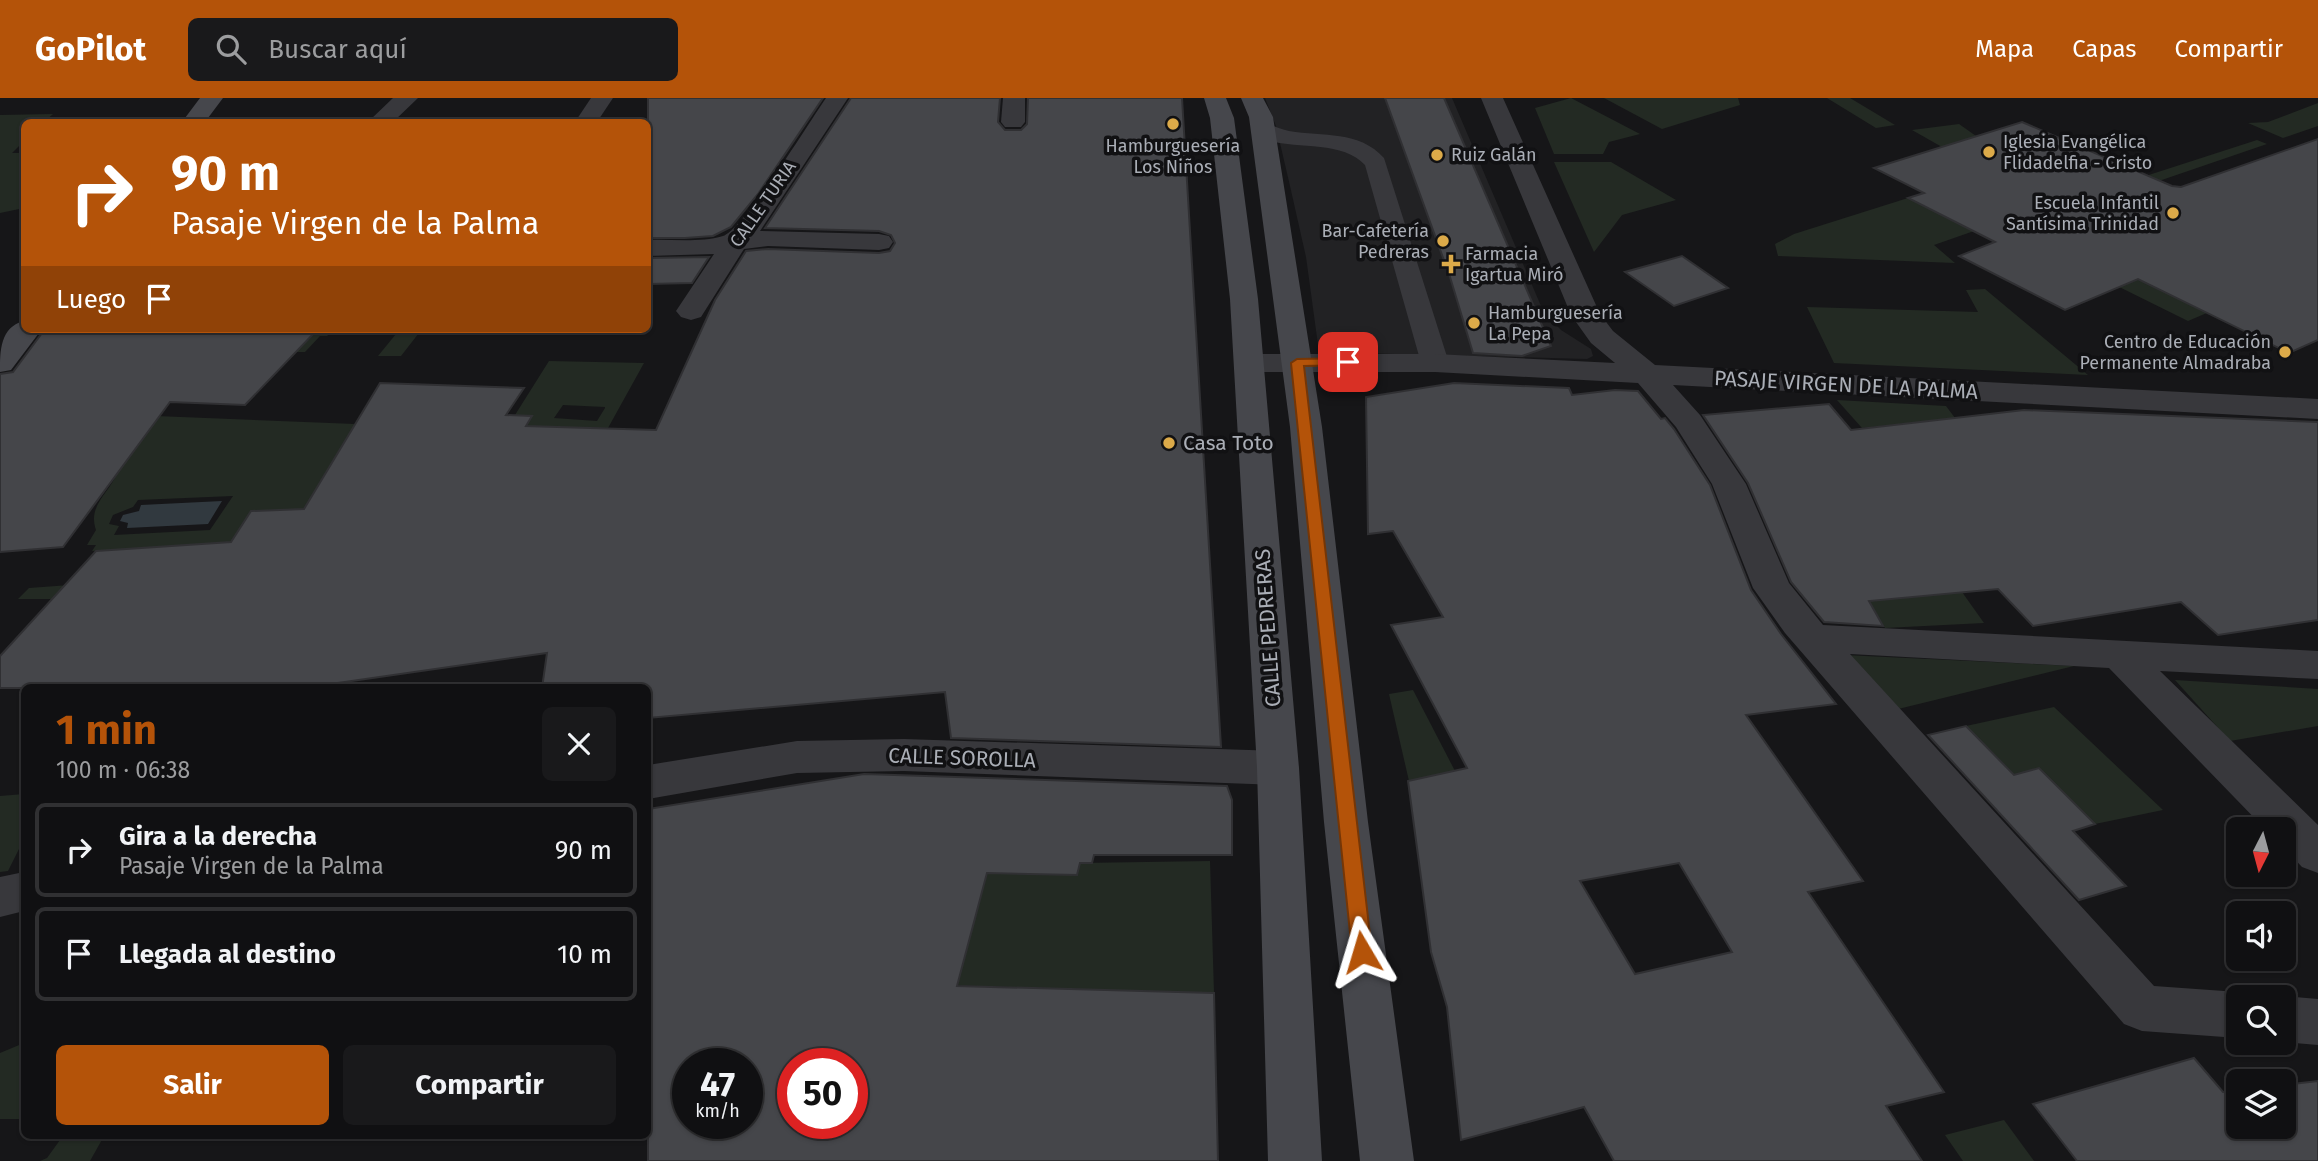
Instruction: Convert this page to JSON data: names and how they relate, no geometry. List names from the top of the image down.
{
  "streets": {
    "main road": ["CALLE PEDRERAS"],
    "street": ["CALLE TURIA", "PASAJE VIRGEN DE LA PALMA", "CALLE SOROLLA"]
  },
  "crossings": [
    ["PASAJE VIRGEN DE LA PALMA", "CALLE PEDRERAS"],
    ["CALLE PEDRERAS", "CALLE SOROLLA"]
  ],
  "places": {
    "other": [
      "Hamburguesería Los Niños",
      "Iglesia Evangélica Flidadelfia - Cristo",
      "Ruiz Galán",
      "Escuela Infantil Santísima Trinidad",
      "Bar-Cafetería Pedreras",
      "Hamburguesería La Pepa",
      "Centro de Educación Permanente Almadraba",
      "Casa Toto"
    ],
    "health": ["Farmacia Igartua Miró"]
  },
  "north": "bottom",
  "page": {
    "header": "GoPilot",
    "search": "Buscar aquí",
    "nav": ["Mapa", "Capas", "Compartir"],
    "turn": ["90 m", "Pasaje Virgen de la Palma"],
    "then": "Luego",
    "heading": ["1 min", "100 m · 06:38"],
    "list": [
      {
        "name": "Gira a la derecha",
        "note": "Pasaje Virgen de la Palma",
        "value": "90 m"
      },
      {
        "name": "Llegada al destino",
        "value": "10 m"
      }
    ],
    "buttons": ["Salir", "Compartir"],
    "speed": "47 km/h",
    "limit": "50"
  }
}
